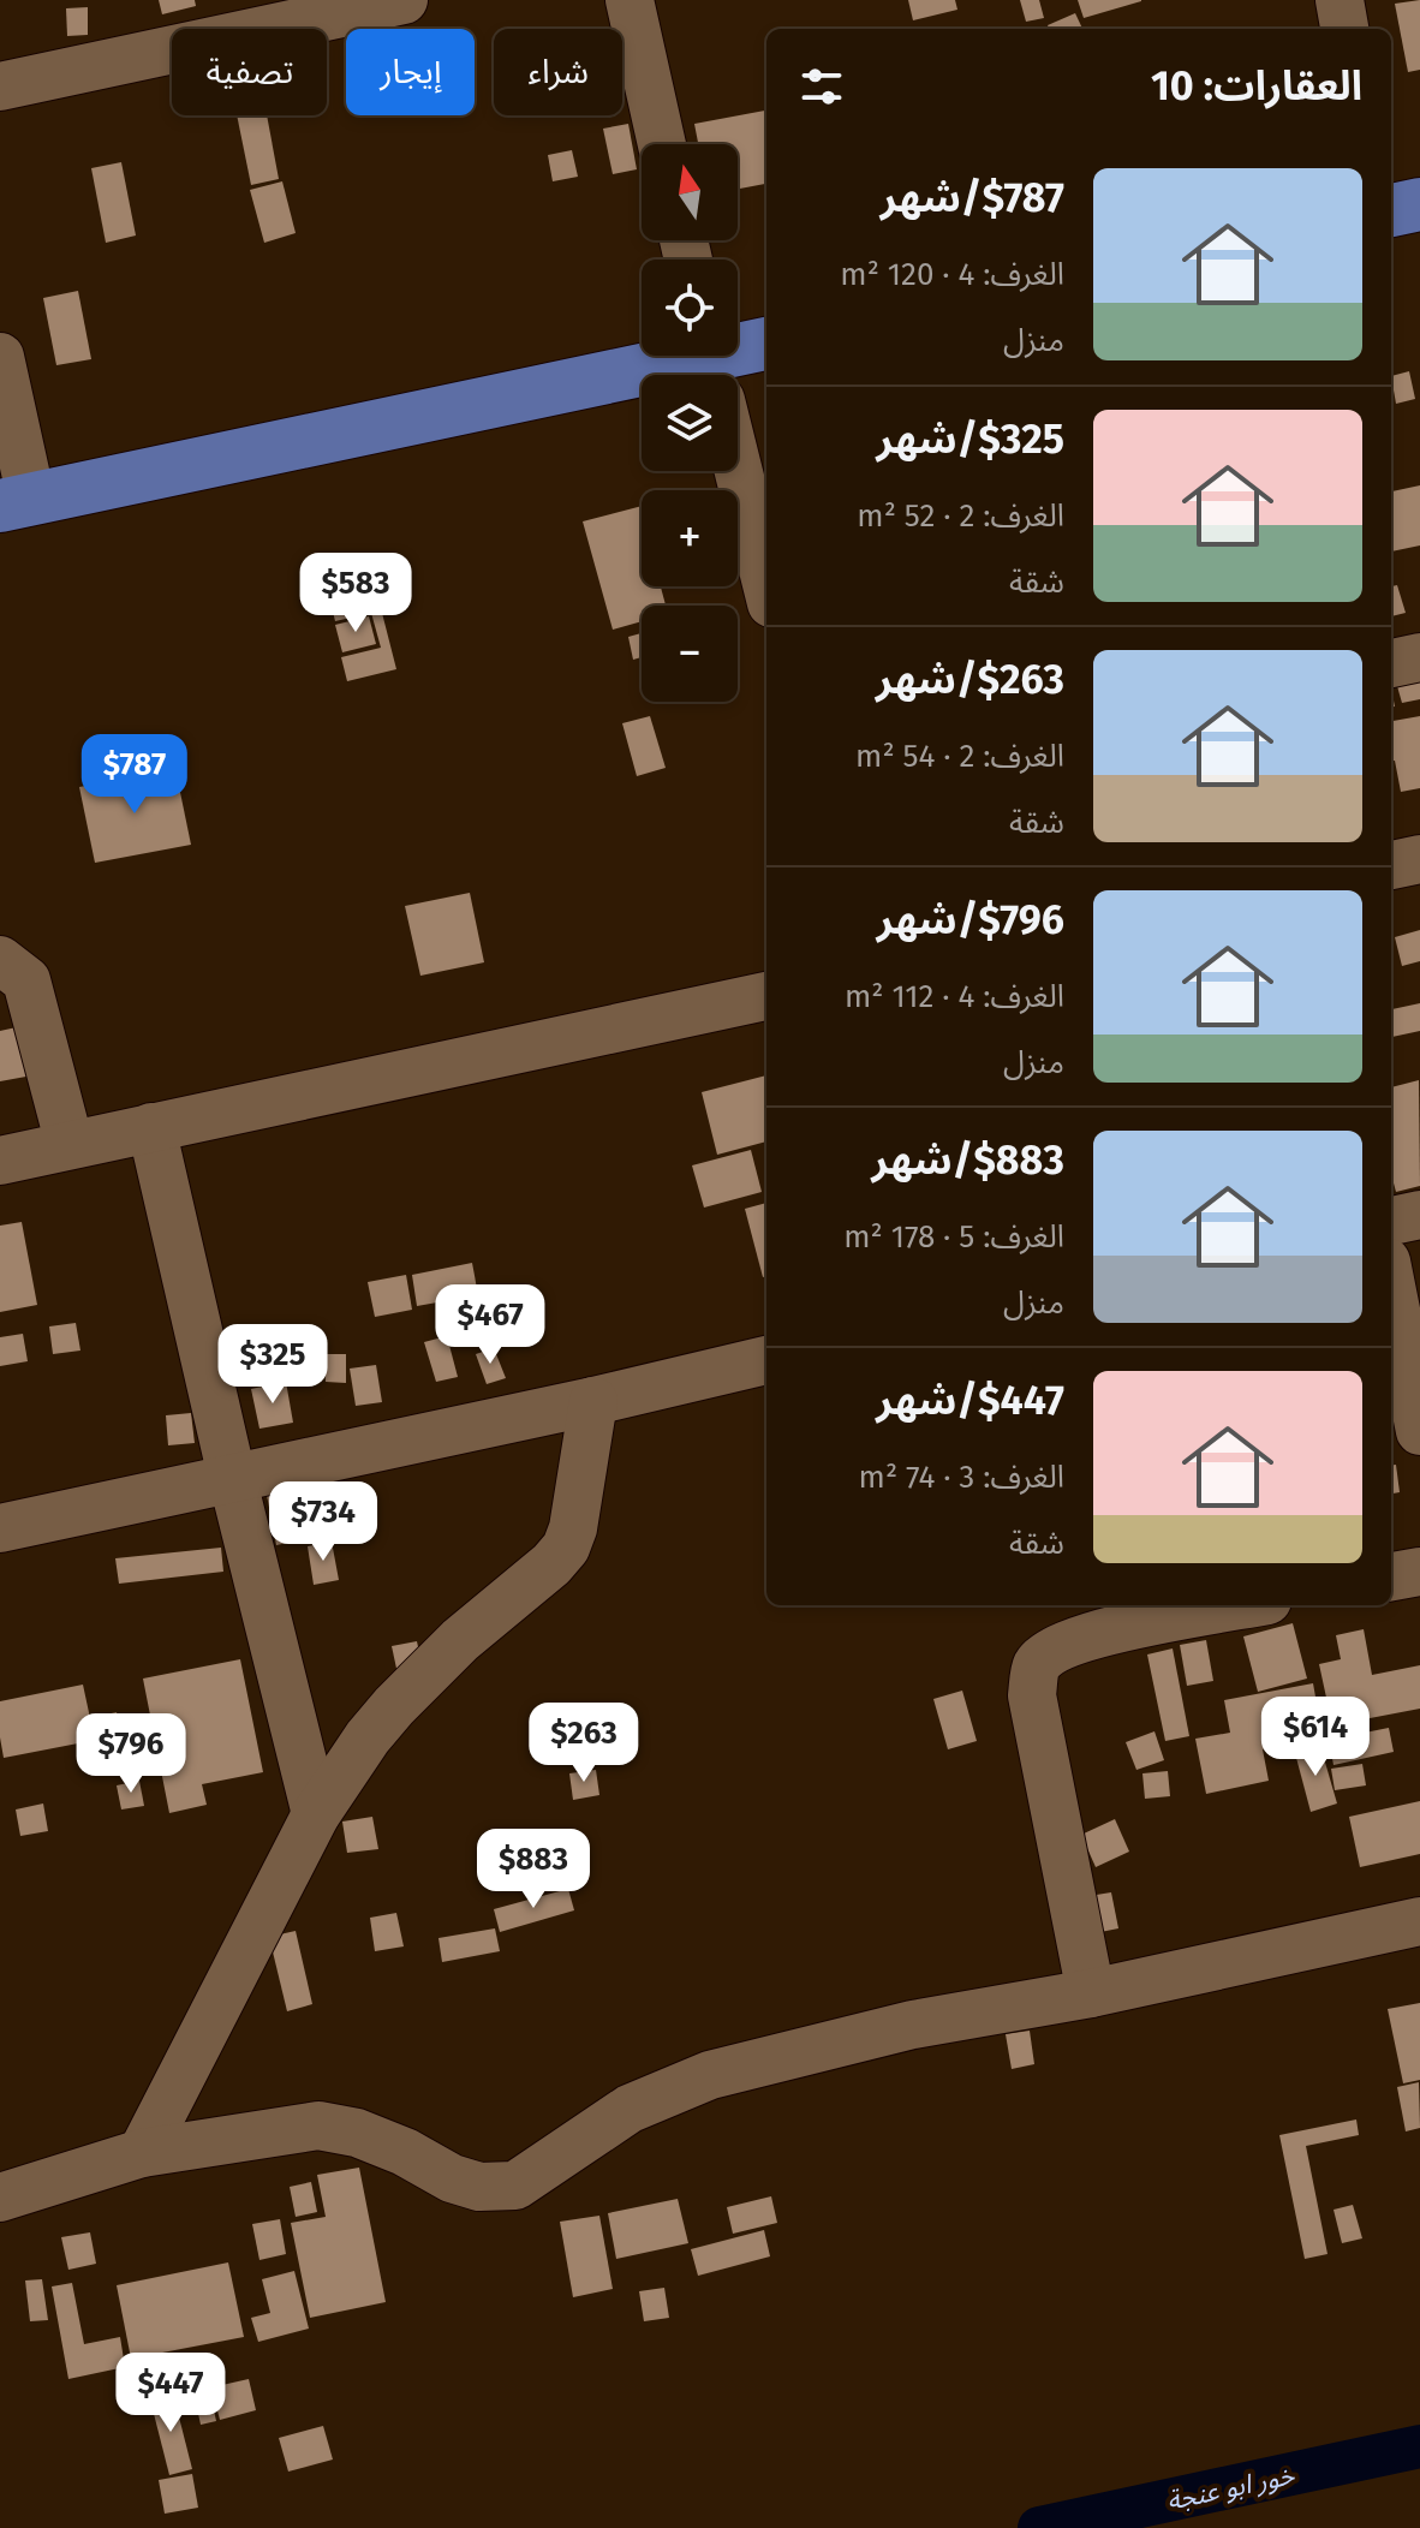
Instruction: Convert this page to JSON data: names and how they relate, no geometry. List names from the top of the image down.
{
  "water": ["خور ابو عنجة"],
  "north": "top",
  "page": {
    "chip": ["شراء", "إيجار", "تصفية"],
    "heading": "العقارات: 10",
    "map_buttons": ["+", "−"],
    "list": [
      {
        "name": "$787/شهر",
        "note": "الغرف: 4 · 120 m² · منزل"
      },
      {
        "name": "$325/شهر",
        "note": "الغرف: 2 · 52 m² · شقة"
      },
      {
        "name": "$263/شهر",
        "note": "الغرف: 2 · 54 m² · شقة"
      },
      {
        "name": "$796/شهر",
        "note": "الغرف: 4 · 112 m² · منزل"
      },
      {
        "name": "$883/شهر",
        "note": "الغرف: 5 · 178 m² · منزل"
      },
      {
        "name": "$447/شهر",
        "note": "الغرف: 3 · 74 m² · شقة"
      }
    ],
    "price": [
      "$583",
      "$787",
      "$467",
      "$325",
      "$734",
      "$614",
      "$263",
      "$796",
      "$883",
      "$447"
    ]
  }
}
